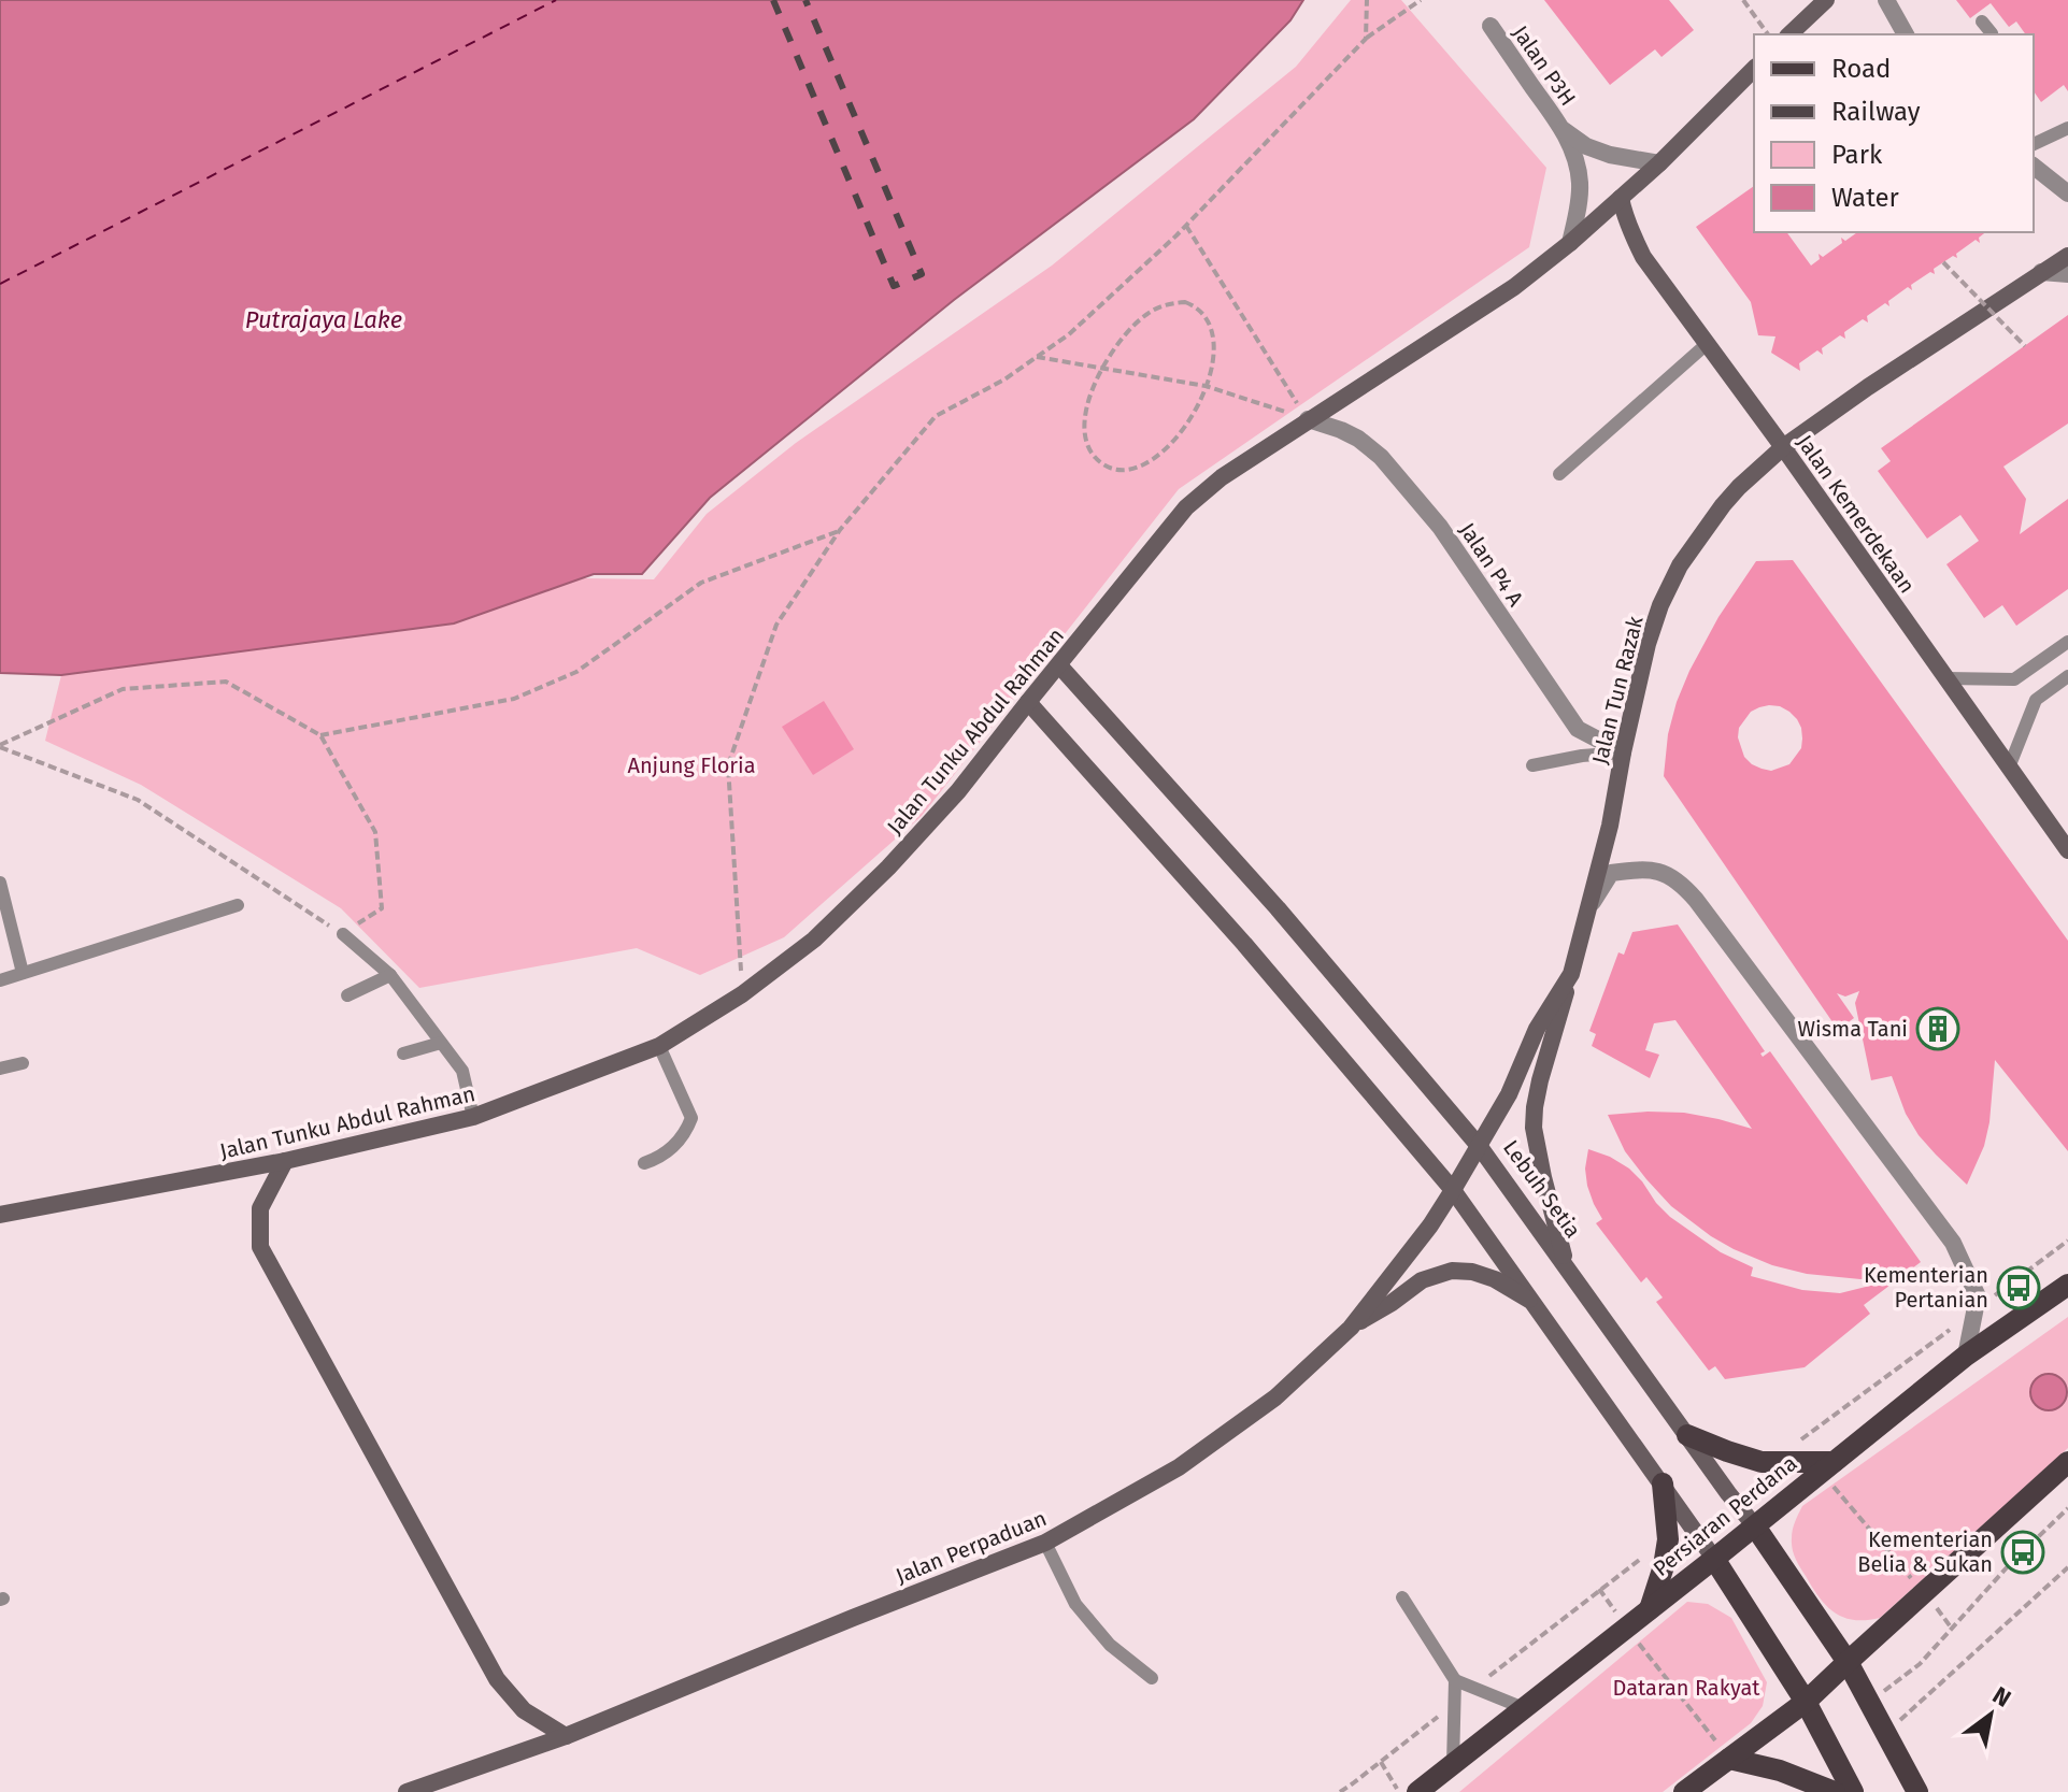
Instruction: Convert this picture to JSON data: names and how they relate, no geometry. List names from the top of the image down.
{
  "streets": {
    "main road": ["Lebuh Setia", "Persiaran Perdana"],
    "street": [
      "Jalan P3H",
      "Jalan Kemerdekaan",
      "Jalan P4 A",
      "Jalan Tun Razak",
      "Jalan Tunku Abdul Rahman",
      "Jalan Perpaduan"
    ]
  },
  "crossings": [
    ["Jalan P3H", "Jalan Tunku Abdul Rahman"],
    ["Jalan Kemerdekaan", "Jalan Tun Razak"],
    ["Jalan Kemerdekaan", "Jalan Tunku Abdul Rahman"],
    ["Jalan P4 A", "Jalan Tun Razak"],
    ["Jalan P4 A", "Jalan Tunku Abdul Rahman"],
    ["Jalan Tun Razak", "Lebuh Setia"],
    ["Jalan Tun Razak", "Jalan Perpaduan"],
    ["Jalan Tunku Abdul Rahman", "Lebuh Setia"],
    ["Lebuh Setia", "Persiaran Perdana"]
  ],
  "water": ["Putrajaya Lake"],
  "parks": ["Anjung Floria", "Dataran Rakyat"],
  "places": {
    "building": ["Wisma Tani"],
    "bus stop": ["Kementerian Pertanian", "Kementerian Belia & Sukan"]
  },
  "legend": [
    "Road",
    "Railway",
    "Park",
    "Water"
  ],
  "north": "top right"
}
